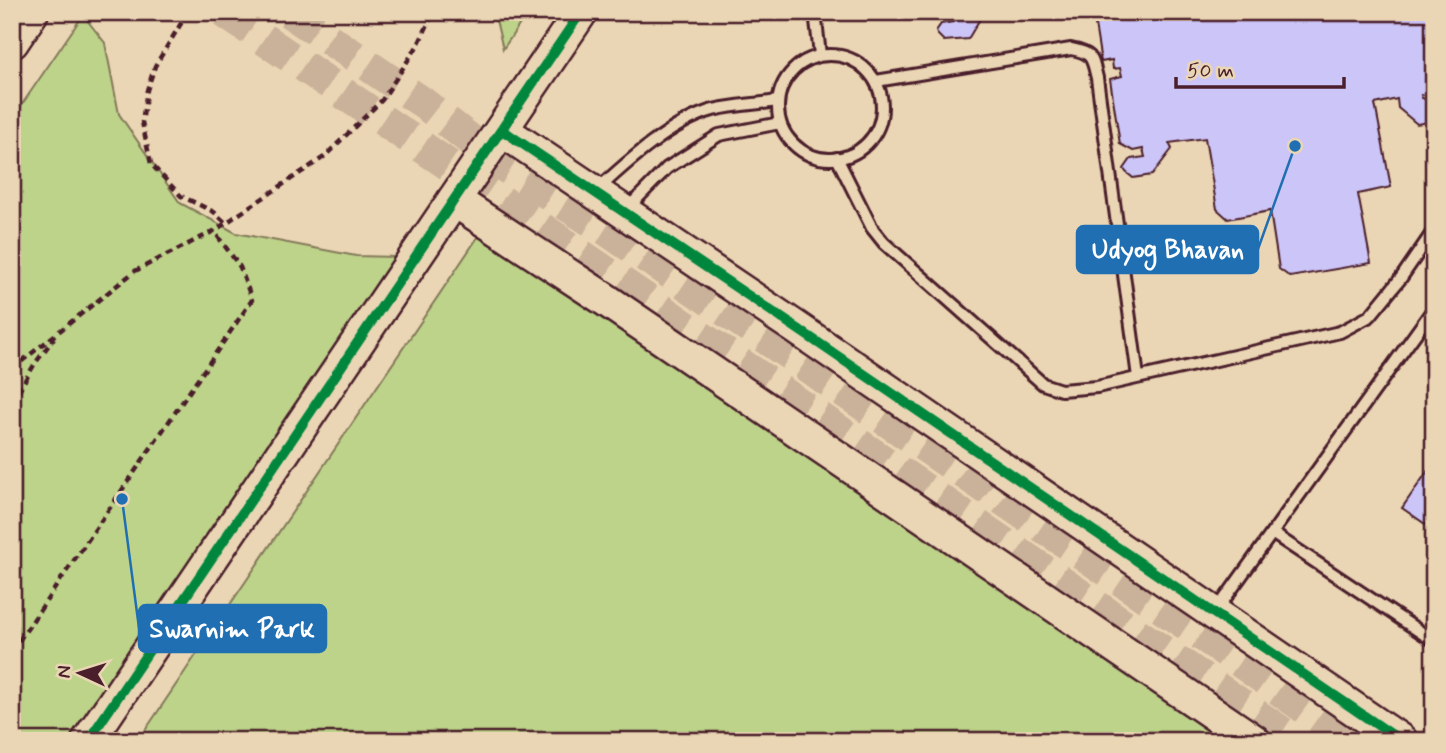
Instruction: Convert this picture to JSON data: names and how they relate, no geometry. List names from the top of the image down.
{
  "places": ["Udyog Bhavan", "Swarnim Park"],
  "scale_bar": "50 m",
  "north": "left"
}
